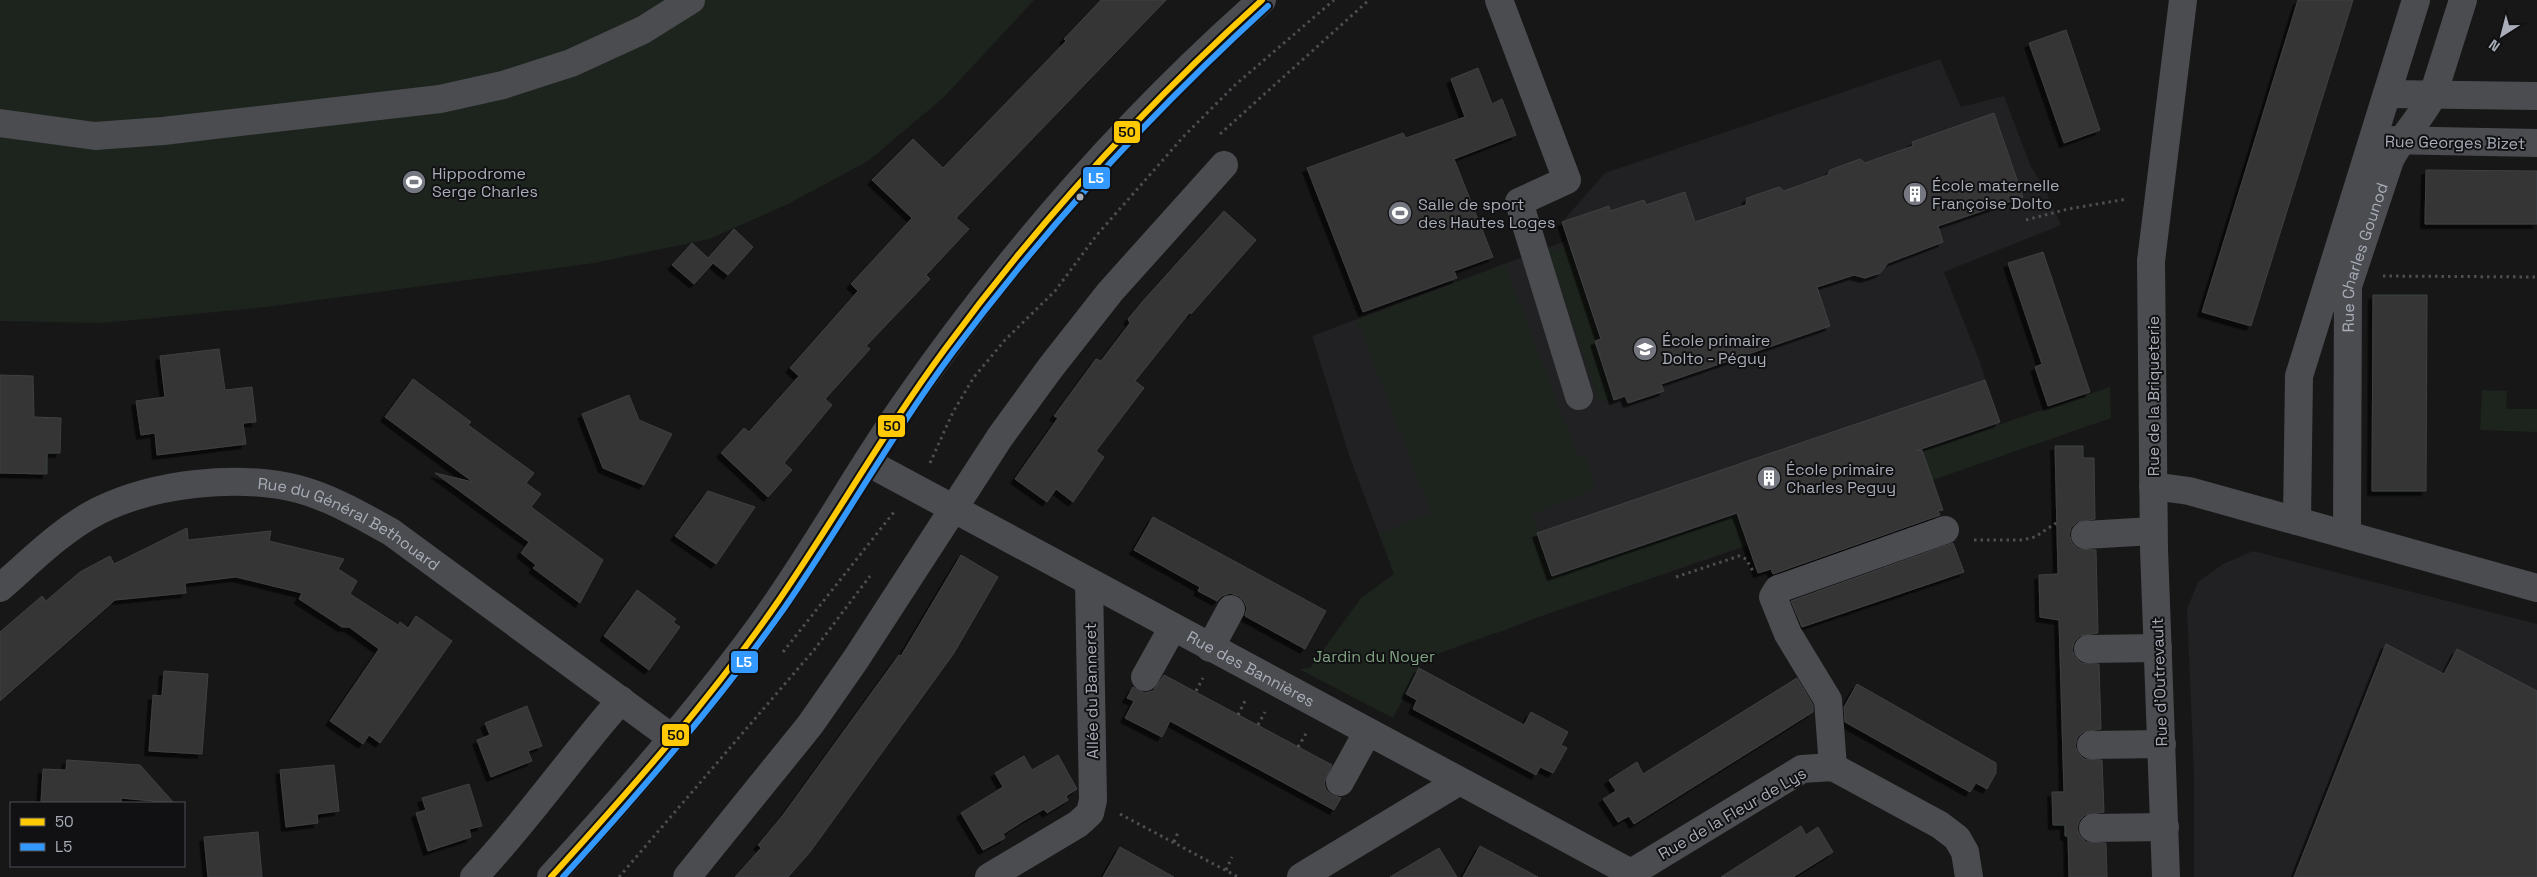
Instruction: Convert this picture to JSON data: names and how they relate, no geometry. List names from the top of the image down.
{
  "streets": {
    "street": [
      "Rue Georges Bizet",
      "Rue Charles Gounod",
      "Rue de la Briqueterie",
      "Rue du Général Bethouard",
      "Rue des Bannières",
      "Rue d'Outrevault",
      "Allée du Banneret",
      "Rue de la Fleur de Lys"
    ]
  },
  "crossings": [
    ["Rue Georges Bizet", "Rue Charles Gounod"],
    ["Rue Charles Gounod", "Rue de la Briqueterie"],
    ["Rue de la Briqueterie", "Rue d'Outrevault"],
    ["Rue des Bannières", "Allée du Banneret"],
    ["Rue des Bannières", "Rue de la Fleur de Lys"]
  ],
  "parks": ["Jardin du Noyer"],
  "places": {
    "sports": ["Hippodrome Serge Charles", "Salle de sport des Hautes Loges"],
    "building": ["École maternelle Françoise Dolto", "École primaire Charles Peguy"],
    "school or university": ["École primaire Dolto - Péguy"]
  },
  "lines": ["transit line 50", "transit line L5"],
  "legend": ["50", "L5"],
  "north": "bottom left"
}
